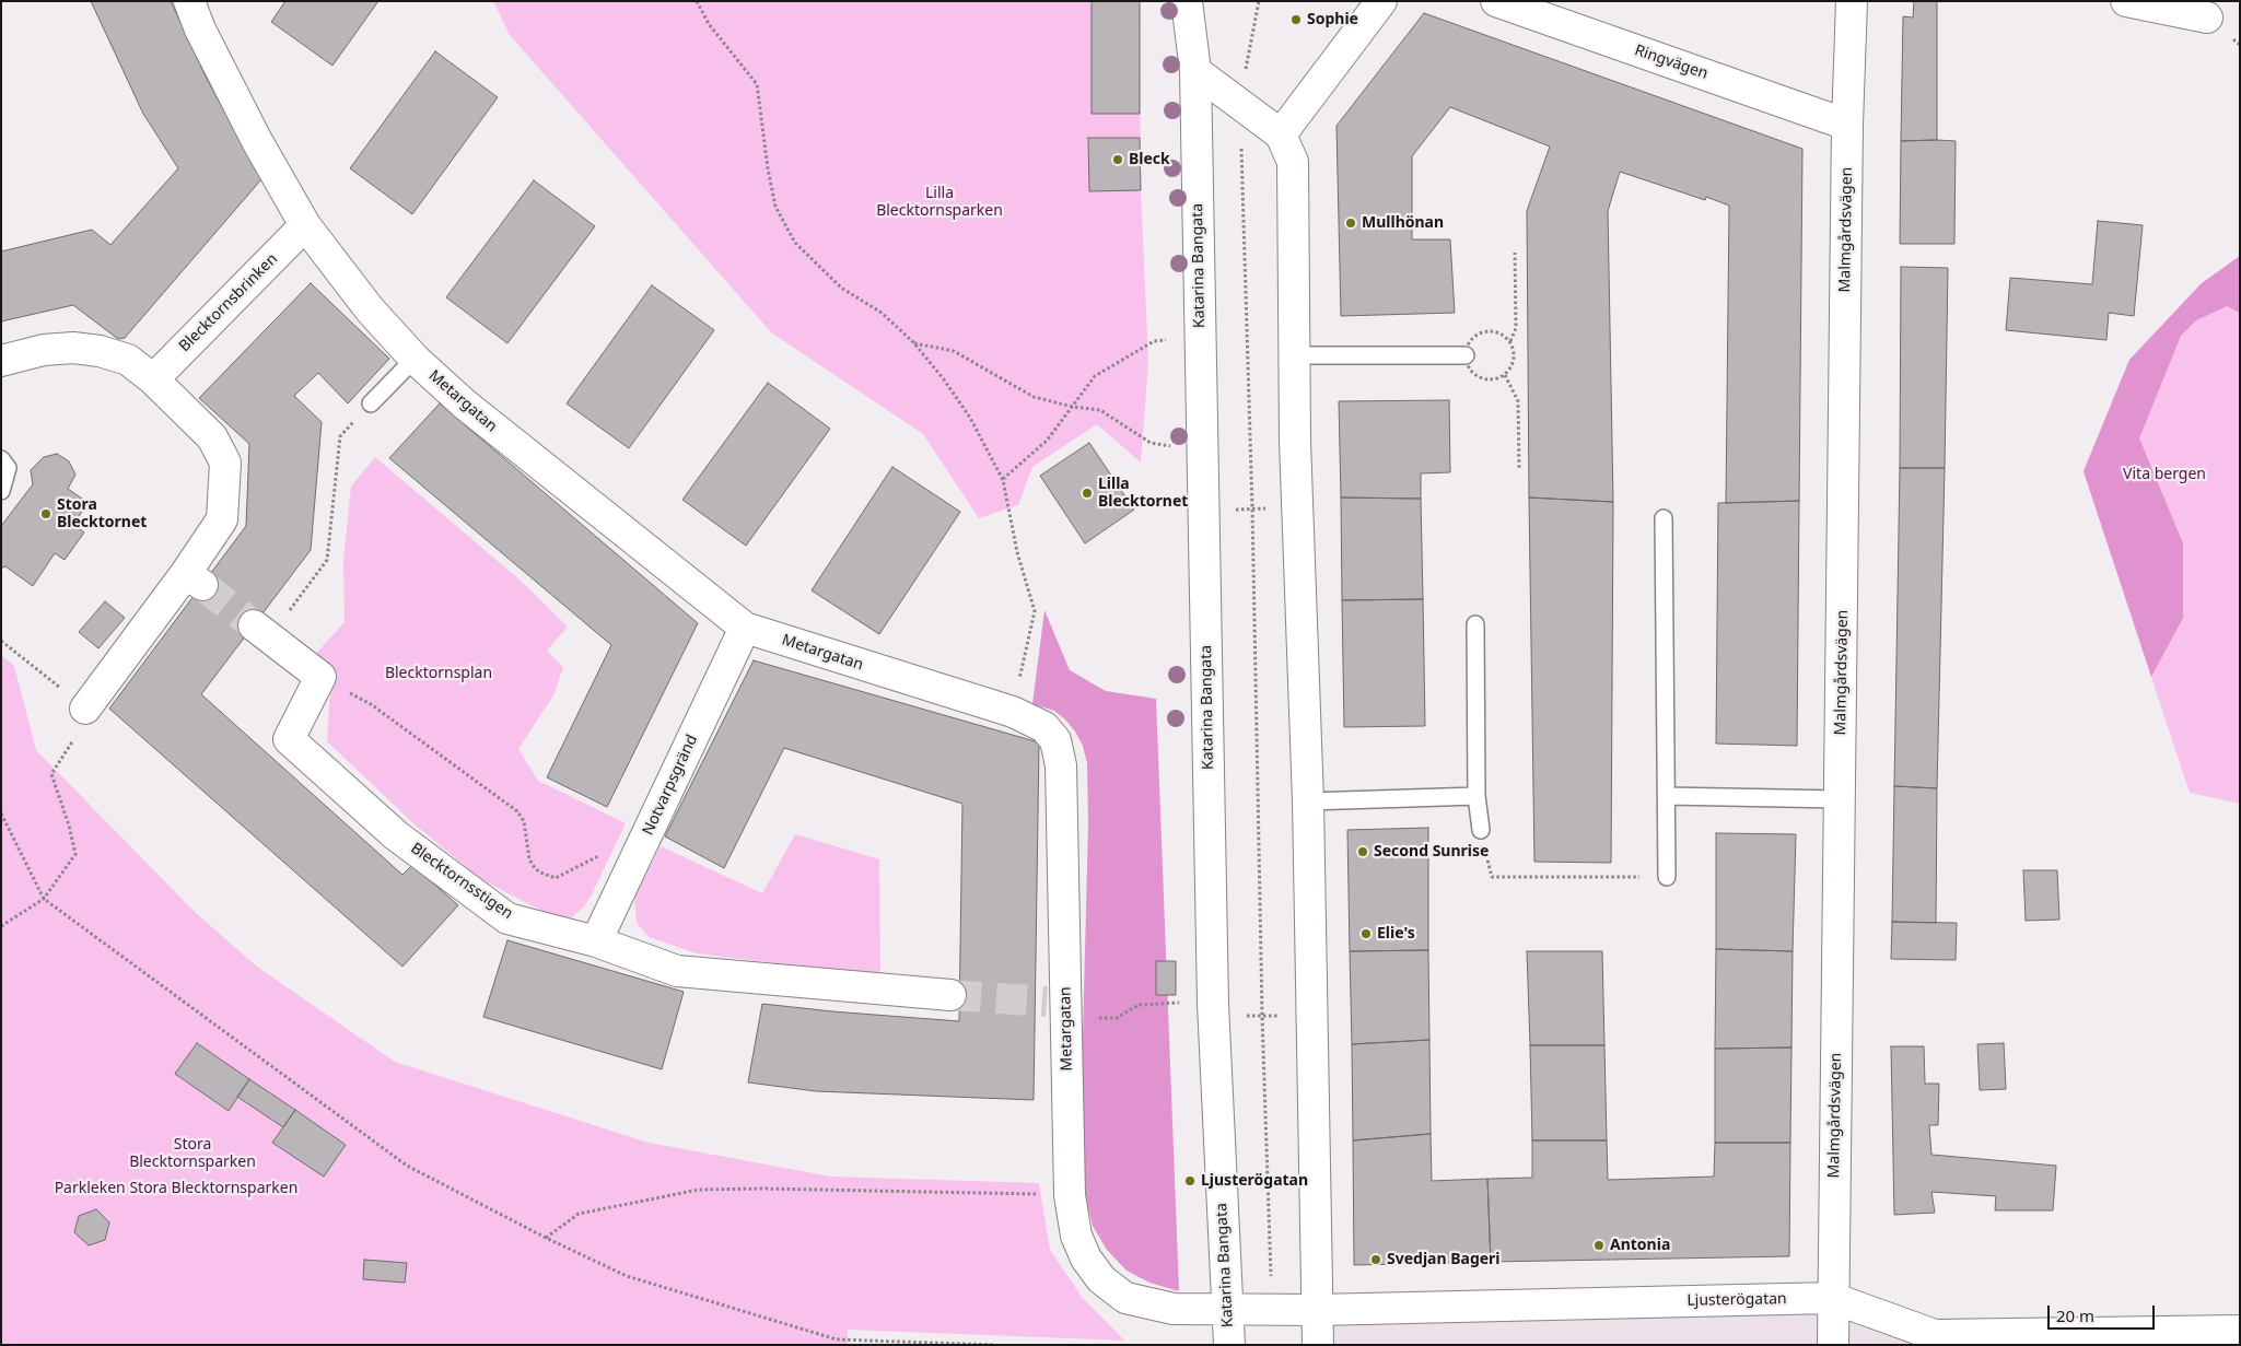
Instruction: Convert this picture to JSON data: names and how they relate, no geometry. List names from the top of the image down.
{
  "streets": {
    "street": [
      "Ringvägen",
      "Malmgårdsvägen",
      "Katarina Bangata",
      "Blecktornsbrinken",
      "Metargatan",
      "Notvarpsgränd",
      "Blecktornsstigen",
      "Ljusterögatan"
    ]
  },
  "crossings": [
    ["Ringvägen", "Malmgårdsvägen"],
    ["Malmgårdsvägen", "Ljusterögatan"],
    ["Katarina Bangata", "Metargatan"],
    ["Katarina Bangata", "Ljusterögatan"],
    ["Blecktornsbrinken", "Metargatan"],
    ["Metargatan", "Notvarpsgränd"],
    ["Metargatan", "Ljusterögatan"],
    ["Notvarpsgränd", "Blecktornsstigen"]
  ],
  "parks": [
    "Lilla Blecktornsparken",
    "Vita bergen",
    "Blecktornsplan",
    "Stora Blecktornsparken",
    "Parkleken Stora Blecktornsparken"
  ],
  "places": [
    "Sophie",
    "Bleck",
    "Mullhönan",
    "Lilla Blecktornet",
    "Stora Blecktornet",
    "Second Sunrise",
    "Elie's",
    "Ljusterögatan",
    "Antonia",
    "Svedjan Bageri"
  ],
  "scale_bar": "20 m"
}
